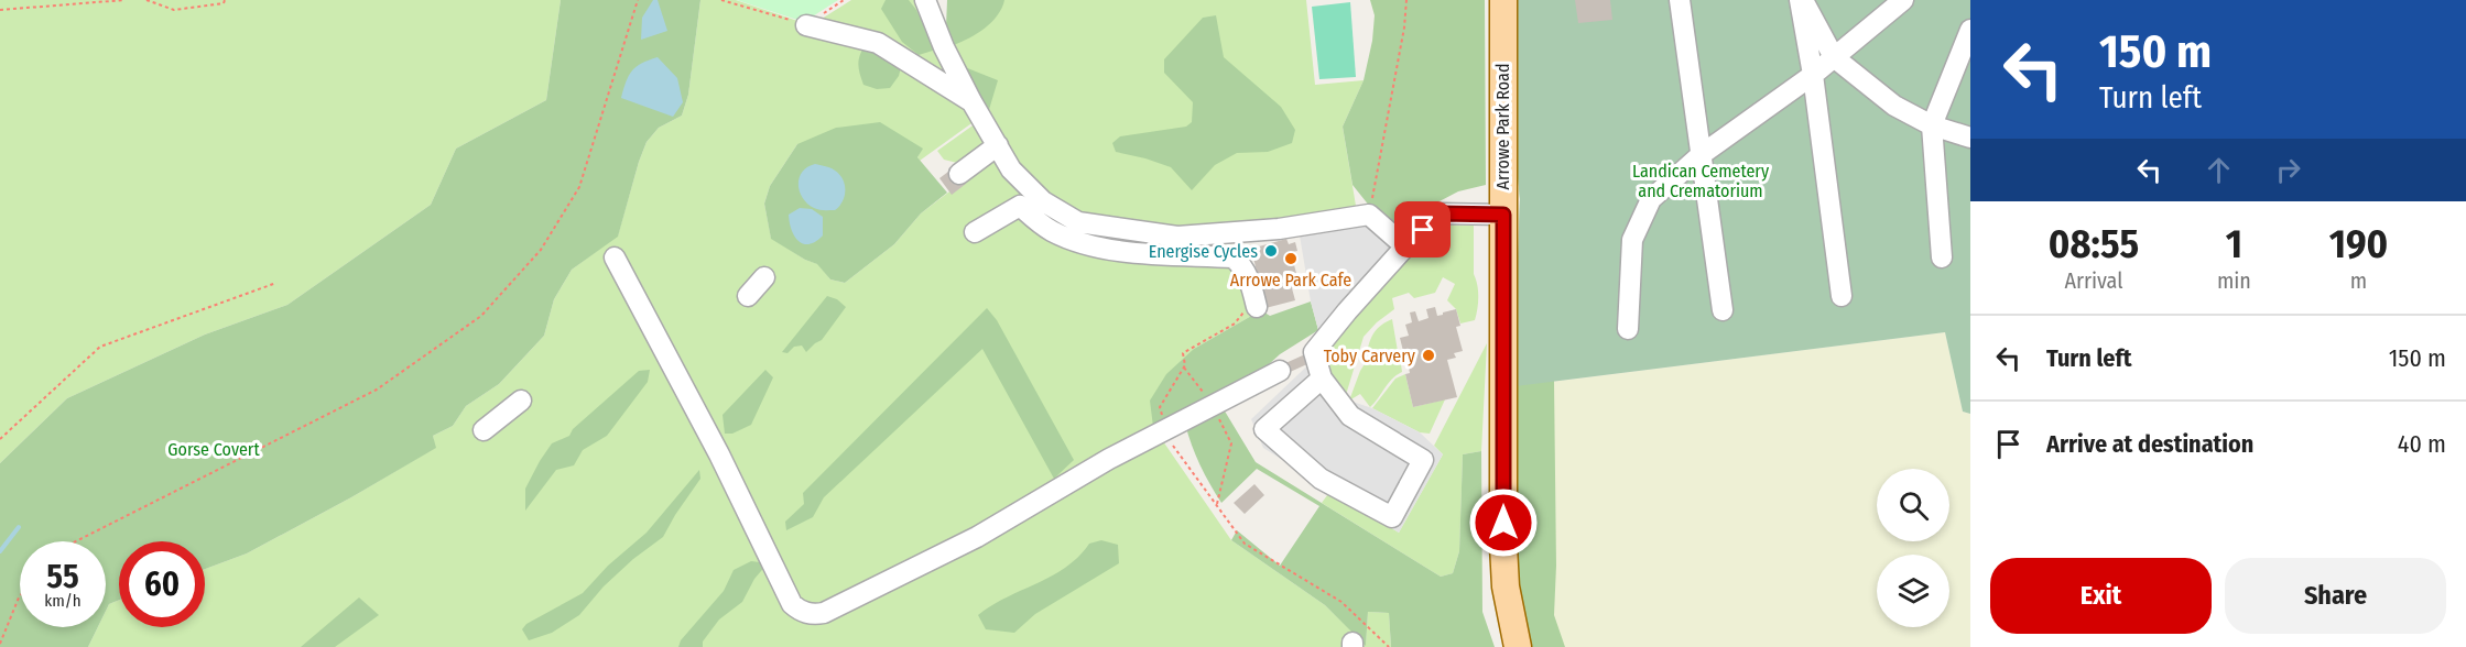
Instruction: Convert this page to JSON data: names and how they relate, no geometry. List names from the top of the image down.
{
  "streets": {
    "main road": ["Arrowe Park Road"]
  },
  "parks": ["Landican Cemetery and Crematorium", "Gorse Covert"],
  "places": ["Energise Cycles", "Arrowe Park Cafe", "Toby Carvery"],
  "page": {
    "turn": ["150 m", "Turn left"],
    "eta": [
      "08:55",
      "Arrival",
      "1",
      "min",
      "190",
      "m"
    ],
    "list": [
      {
        "name": "Turn left",
        "value": "150 m"
      },
      {
        "name": "Arrive at destination",
        "value": "40 m"
      }
    ],
    "speed": "55 km/h",
    "limit": "60",
    "buttons": ["Exit", "Share"]
  }
}
